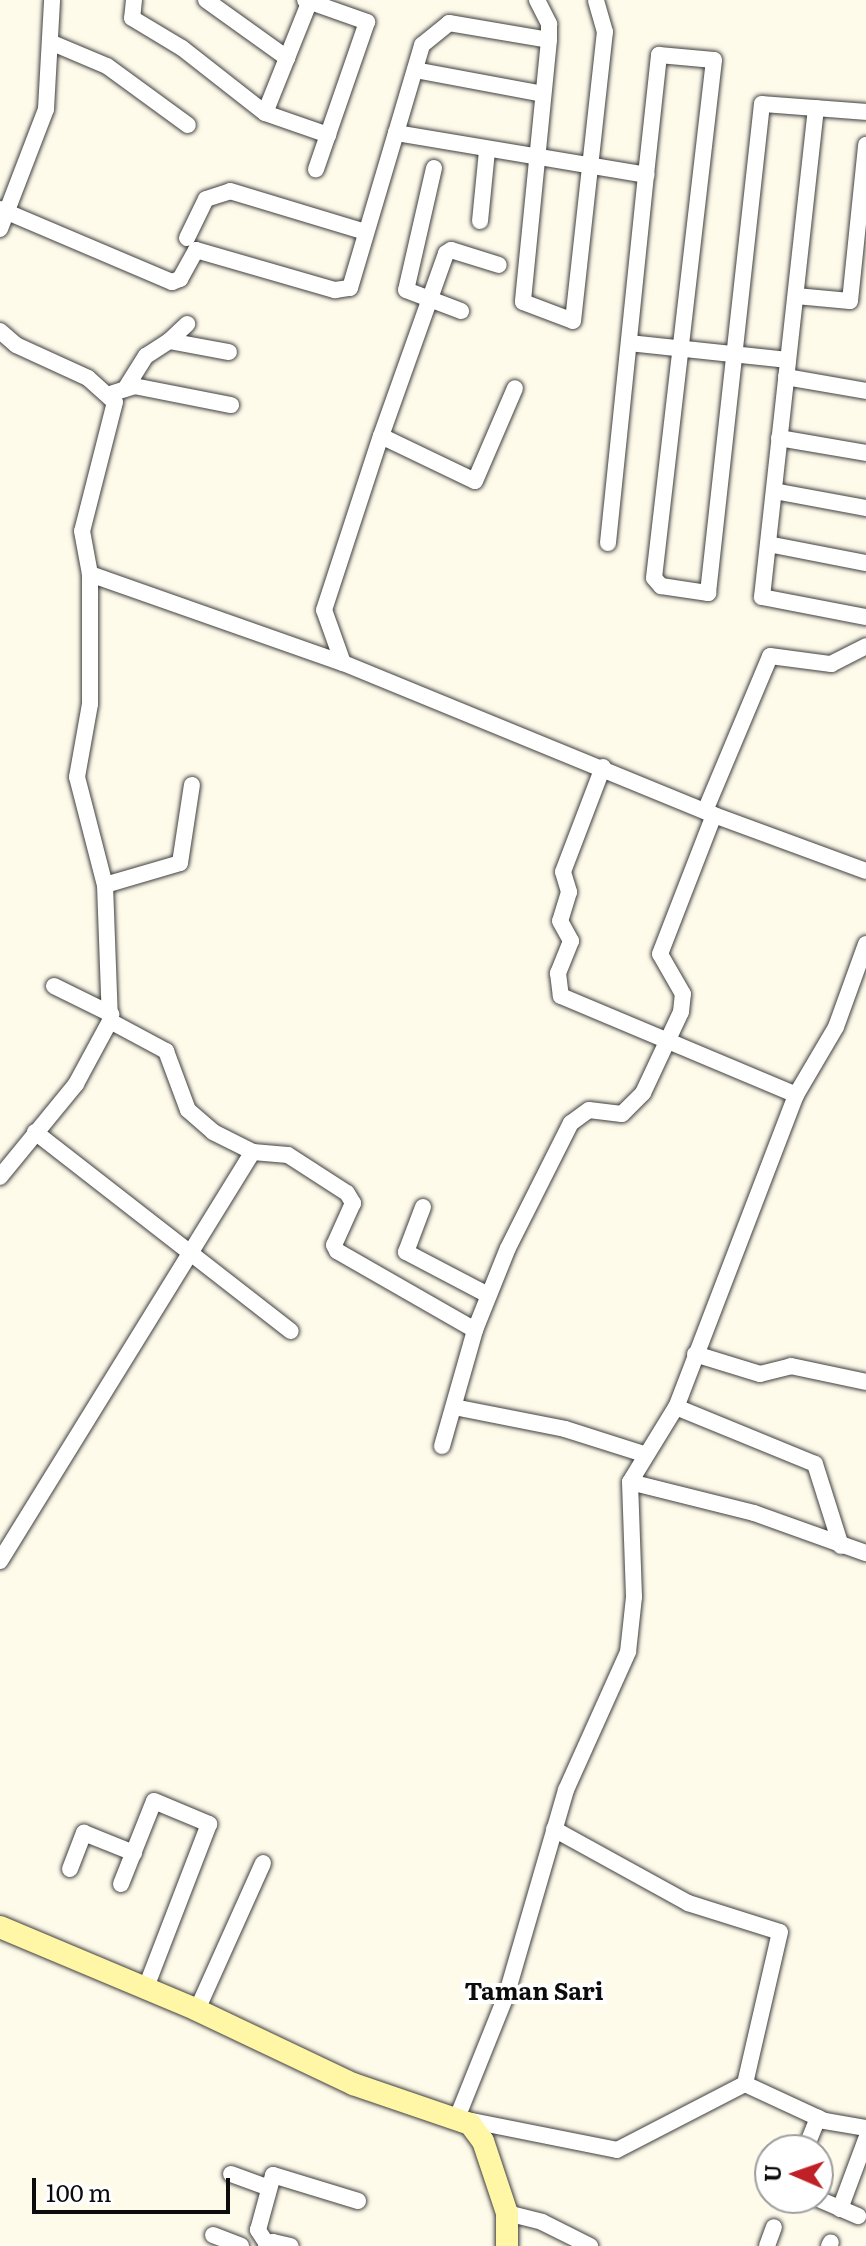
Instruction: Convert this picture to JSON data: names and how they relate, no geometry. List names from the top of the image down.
{
  "districts": ["Taman Sari"],
  "scale_bar": "100 m",
  "north": "left"
}
